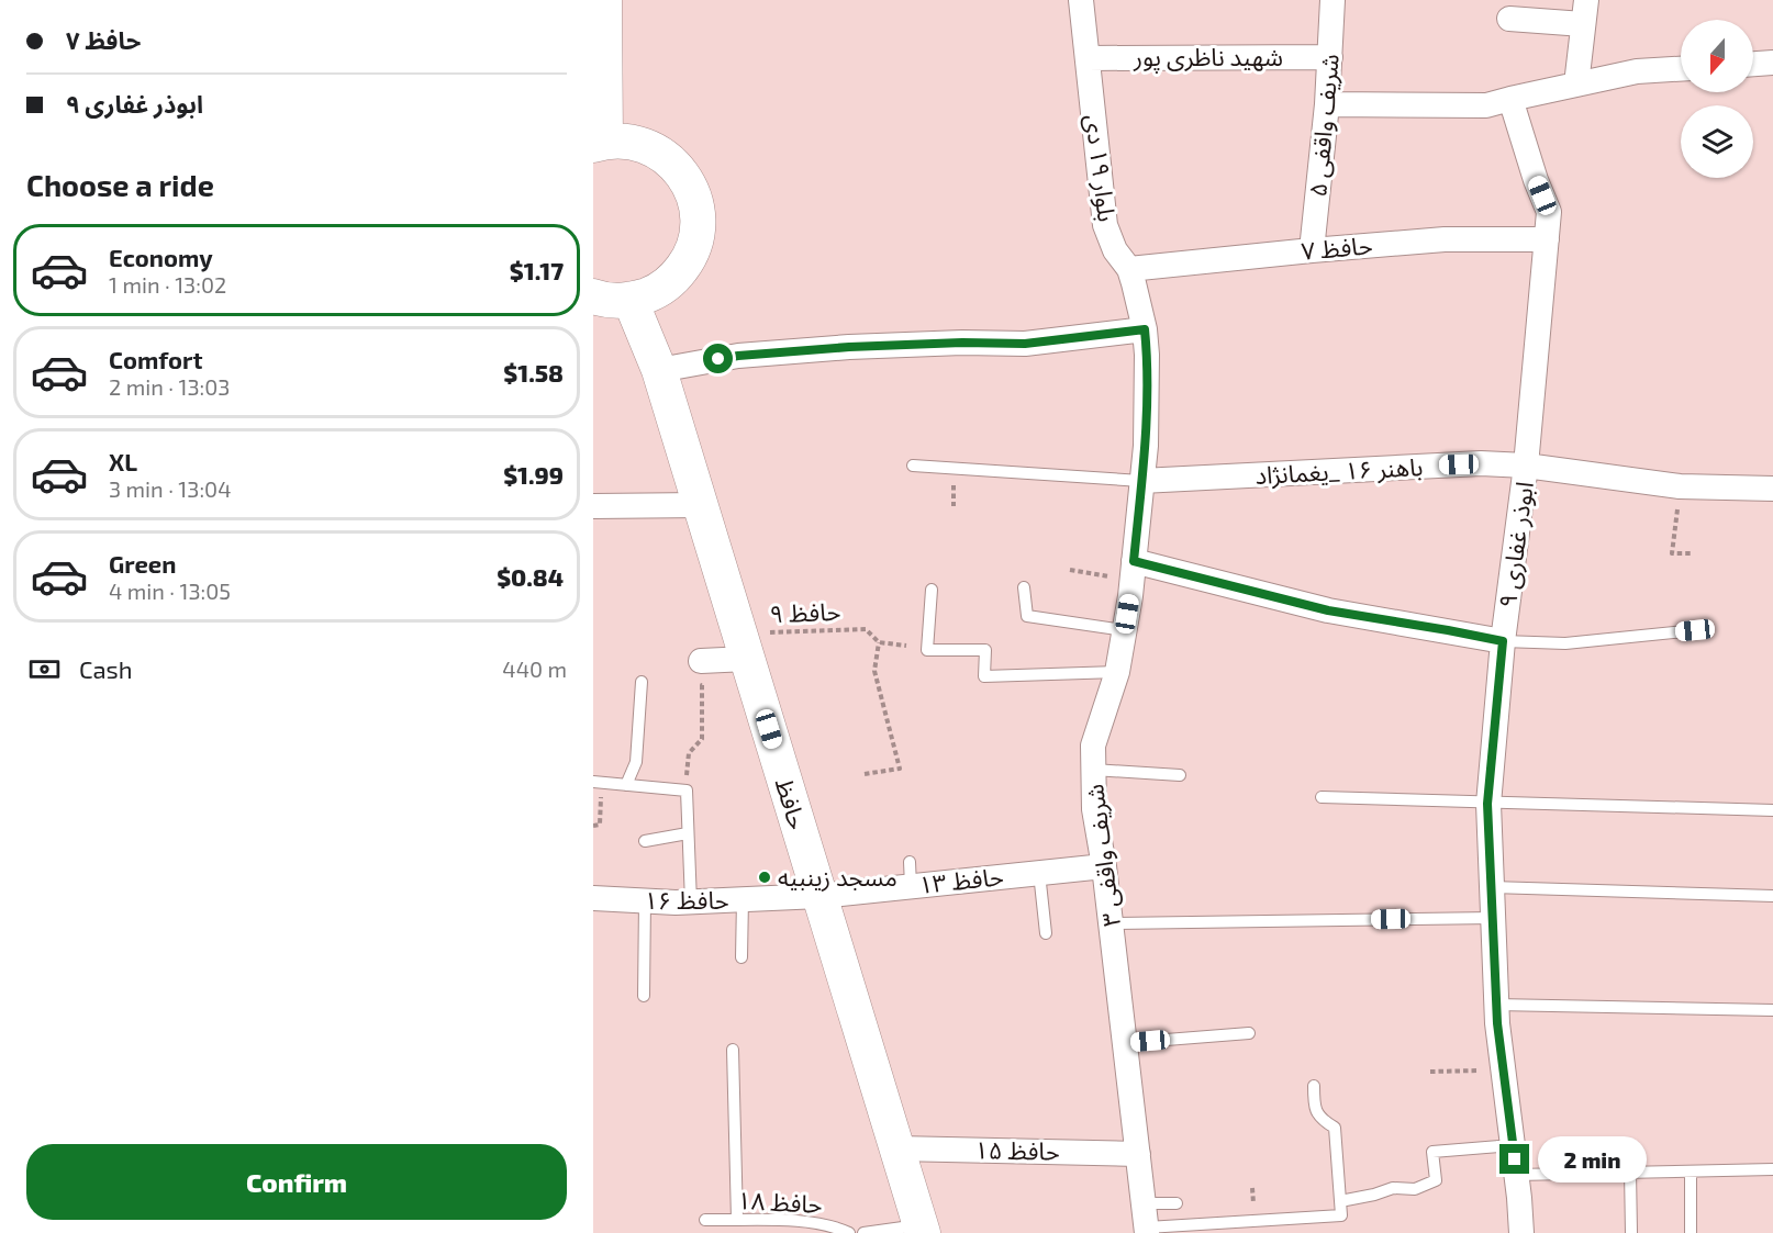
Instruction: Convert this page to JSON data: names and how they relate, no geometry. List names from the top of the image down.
{
  "streets": {
    "main road": ["حافظ"],
    "street": [
      "شهید ناظری پور",
      "شریف واقفی ۵",
      "بلوار ۱۹ دی",
      "حافظ ۷",
      "باهنر ۱۶ _یغمانژاد",
      "ابوذر غفاری ۹",
      "شریف واقفی ۳",
      "حافظ ۱۳",
      "حافظ ۱۶",
      "حافظ ۱۵"
    ],
    "lane": ["حافظ ۱۸"],
    "path": ["حافظ ۹"]
  },
  "crossings": [
    ["شهید ناظری پور", "شریف واقفی ۵"],
    ["شهید ناظری پور", "بلوار ۱۹ دی"],
    ["شریف واقفی ۵", "حافظ ۷"],
    ["بلوار ۱۹ دی", "حافظ ۷"],
    ["بلوار ۱۹ دی", "باهنر ۱۶ _یغمانژاد"],
    ["بلوار ۱۹ دی", "شریف واقفی ۳"],
    ["حافظ ۷", "ابوذر غفاری ۹"],
    ["باهنر ۱۶ _یغمانژاد", "ابوذر غفاری ۹"],
    ["باهنر ۱۶ _یغمانژاد", "شریف واقفی ۳"],
    ["حافظ ۹", "حافظ"],
    ["حافظ", "حافظ ۱۳"],
    ["حافظ", "حافظ ۱۶"],
    ["حافظ", "حافظ ۱۵"],
    ["شریف واقفی ۳", "حافظ ۱۳"],
    ["شریف واقفی ۳", "حافظ ۱۵"],
    ["حافظ ۱۳", "حافظ ۱۶"]
  ],
  "places": ["مسجد زینبیه"],
  "north": "bottom",
  "page": {
    "banner": ["حافظ ۷", "ابوذر غفاری ۹"],
    "heading": "Choose a ride",
    "list": [
      {
        "name": "Economy",
        "note": "1 min · 13:02",
        "value": "$1.17"
      },
      {
        "name": "Comfort",
        "note": "2 min · 13:03",
        "value": "$1.58"
      },
      {
        "name": "XL",
        "note": "3 min · 13:04",
        "value": "$1.99"
      },
      {
        "name": "Green",
        "note": "4 min · 13:05",
        "value": "$0.84"
      }
    ],
    "pay": ["Cash", "440 m"],
    "buttons": "Confirm",
    "bubble": "2 min"
  }
}
